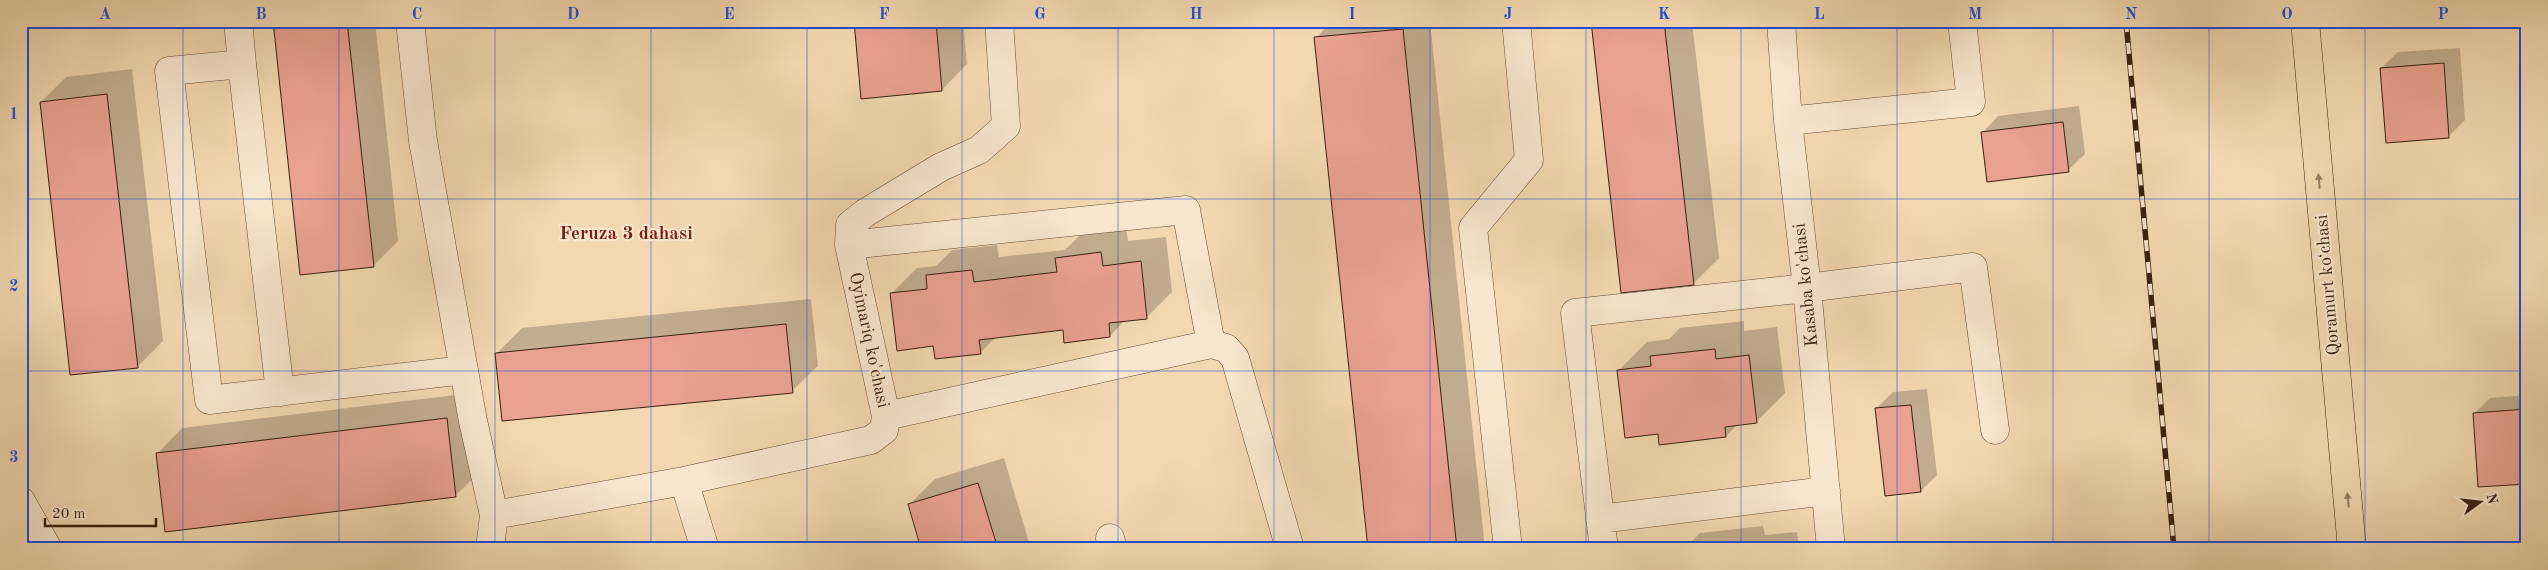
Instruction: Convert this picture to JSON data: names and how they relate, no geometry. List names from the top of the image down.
{
  "streets": {
    "main road": ["Qoramurt koʻchasi"],
    "street": ["Kasaba ko'chasi", "Oyimariq ko'chasi"]
  },
  "districts": ["Feruza 3 dahasi"],
  "scale_bar": "20 m",
  "north": "right",
  "grid": {
    "columns": [
      "A",
      "B",
      "C",
      "D",
      "E",
      "F",
      "G",
      "H",
      "I",
      "J",
      "K",
      "L",
      "M",
      "N",
      "O",
      "P"
    ],
    "rows": ["1", "2", "3"]
  }
}
